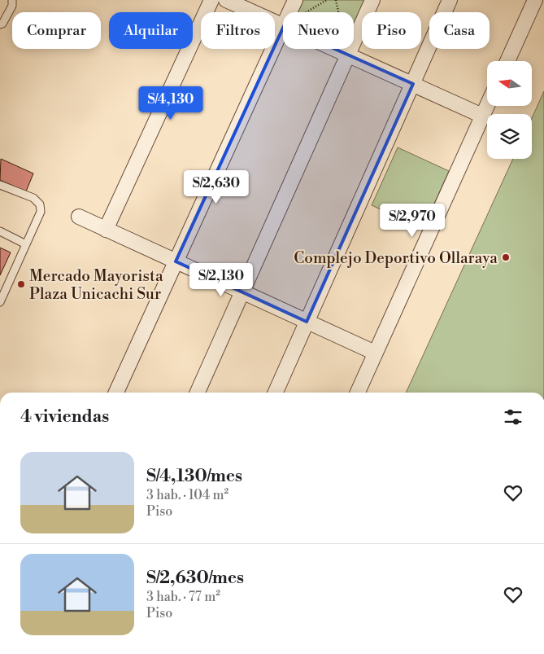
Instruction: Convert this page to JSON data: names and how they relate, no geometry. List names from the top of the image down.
{
  "places": ["Complejo Deportivo Ollaraya", "Mercado Mayorista Plaza Unicachi Sur"],
  "north": "left",
  "page": {
    "chip": [
      "Comprar",
      "Alquilar",
      "Filtros",
      "Nuevo",
      "Piso",
      "Casa"
    ],
    "price": [
      "S/4,130",
      "S/2,630",
      "S/2,970",
      "S/2,130"
    ],
    "heading": "4 viviendas",
    "list": [
      {
        "name": "S/4,130/mes",
        "note": "3 hab. · 104 m² · Piso"
      },
      {
        "name": "S/2,630/mes",
        "note": "3 hab. · 77 m² · Piso"
      }
    ]
  }
}
